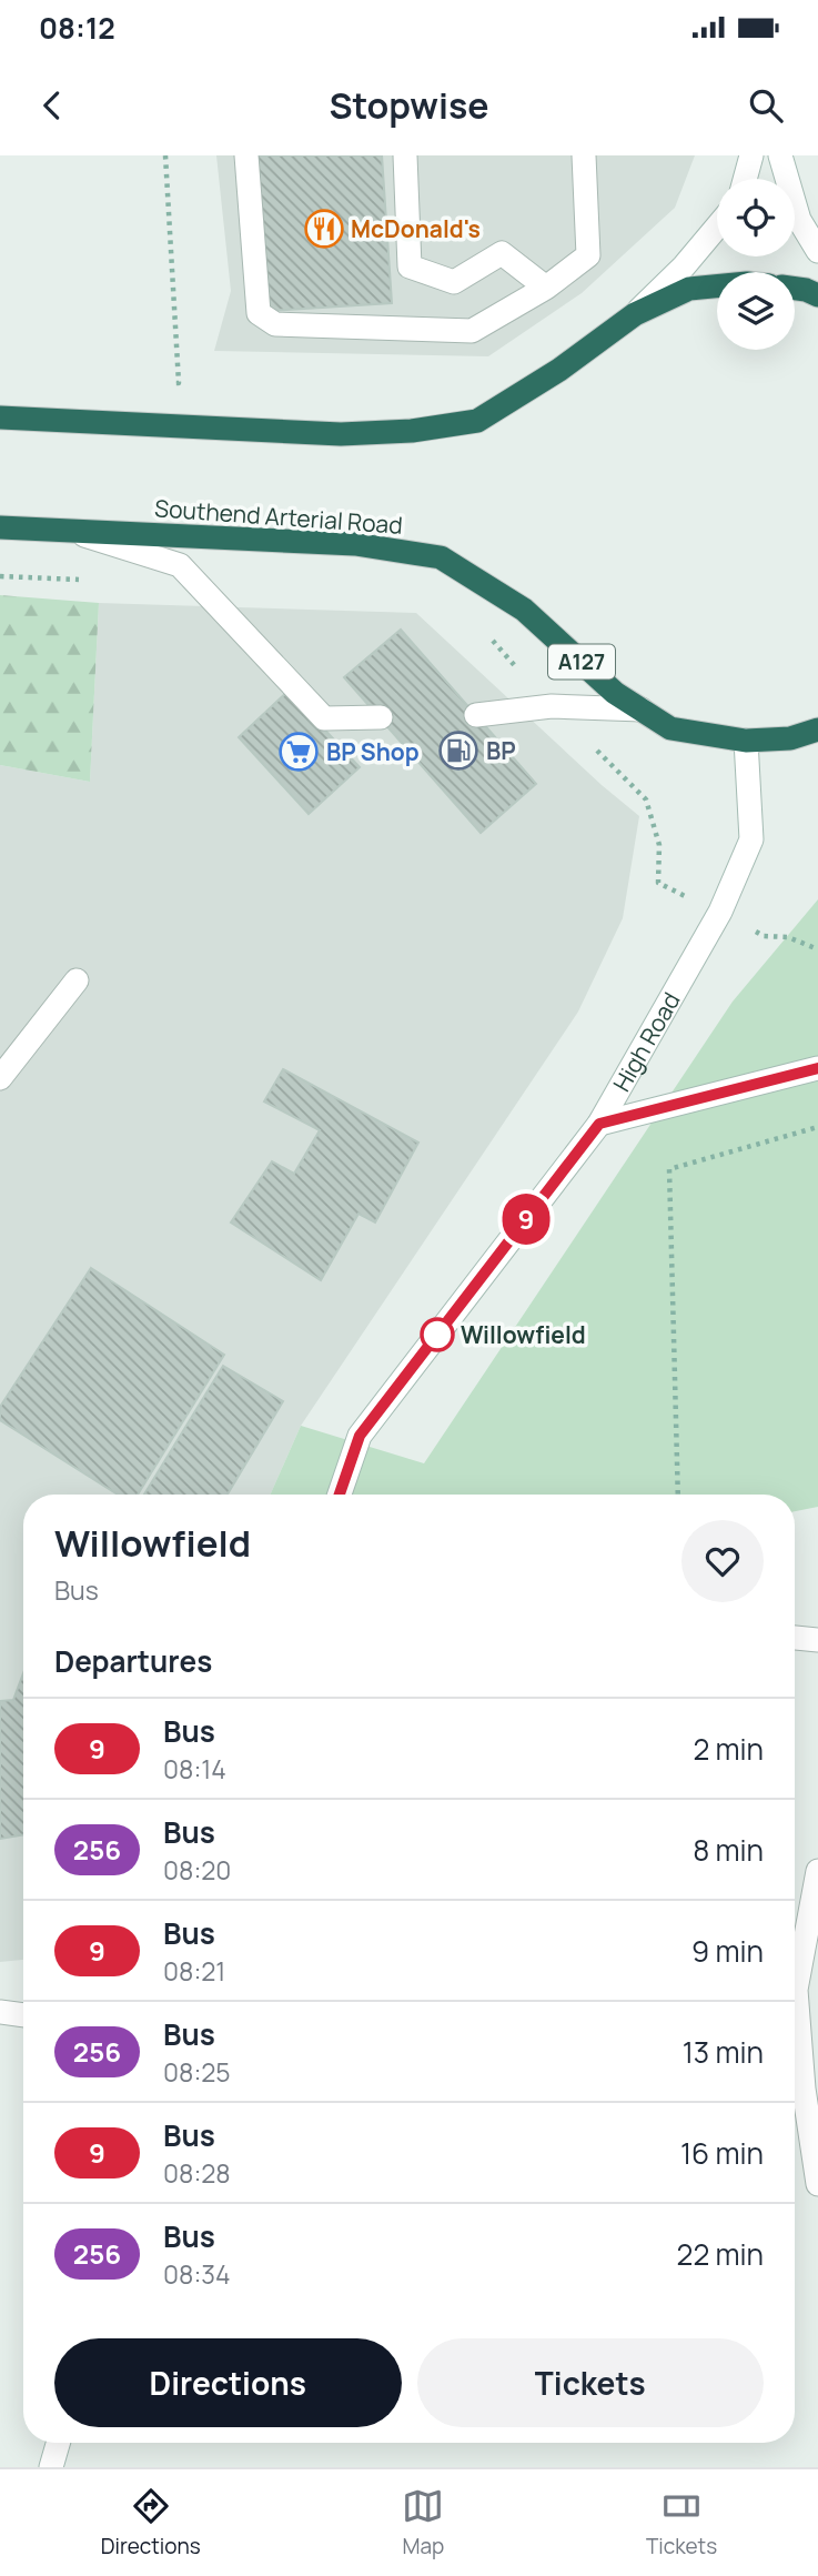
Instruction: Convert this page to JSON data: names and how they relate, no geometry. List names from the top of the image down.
{
  "streets": {
    "highway": ["Southend Arterial Road", "A127"],
    "street": ["High Road"]
  },
  "crossings": [
    ["Southend Arterial Road", "High Road"]
  ],
  "places": {
    "restaurant": ["McDonald's"],
    "fuel station": ["BP"],
    "supermarket": ["BP Shop"],
    "other": ["Willowfield"]
  },
  "lines": ["bus line 9"],
  "page": {
    "status": "08:12",
    "header": "Stopwise",
    "on_map": "9",
    "heading": [
      ["Willowfield", "Bus"],
      "Departures"
    ],
    "list": [
      {
        "mark": "9",
        "name": "Bus",
        "note": "08:14",
        "value": "2 min"
      },
      {
        "mark": "256",
        "name": "Bus",
        "note": "08:20",
        "value": "8 min"
      },
      {
        "mark": "9",
        "name": "Bus",
        "note": "08:21",
        "value": "9 min"
      },
      {
        "mark": "256",
        "name": "Bus",
        "note": "08:25",
        "value": "13 min"
      },
      {
        "mark": "9",
        "name": "Bus",
        "note": "08:28",
        "value": "16 min"
      },
      {
        "mark": "256",
        "name": "Bus",
        "note": "08:34",
        "value": "22 min"
      }
    ],
    "buttons": ["Directions", "Tickets"],
    "tabs": ["Directions", "Map", "Tickets"]
  }
}
